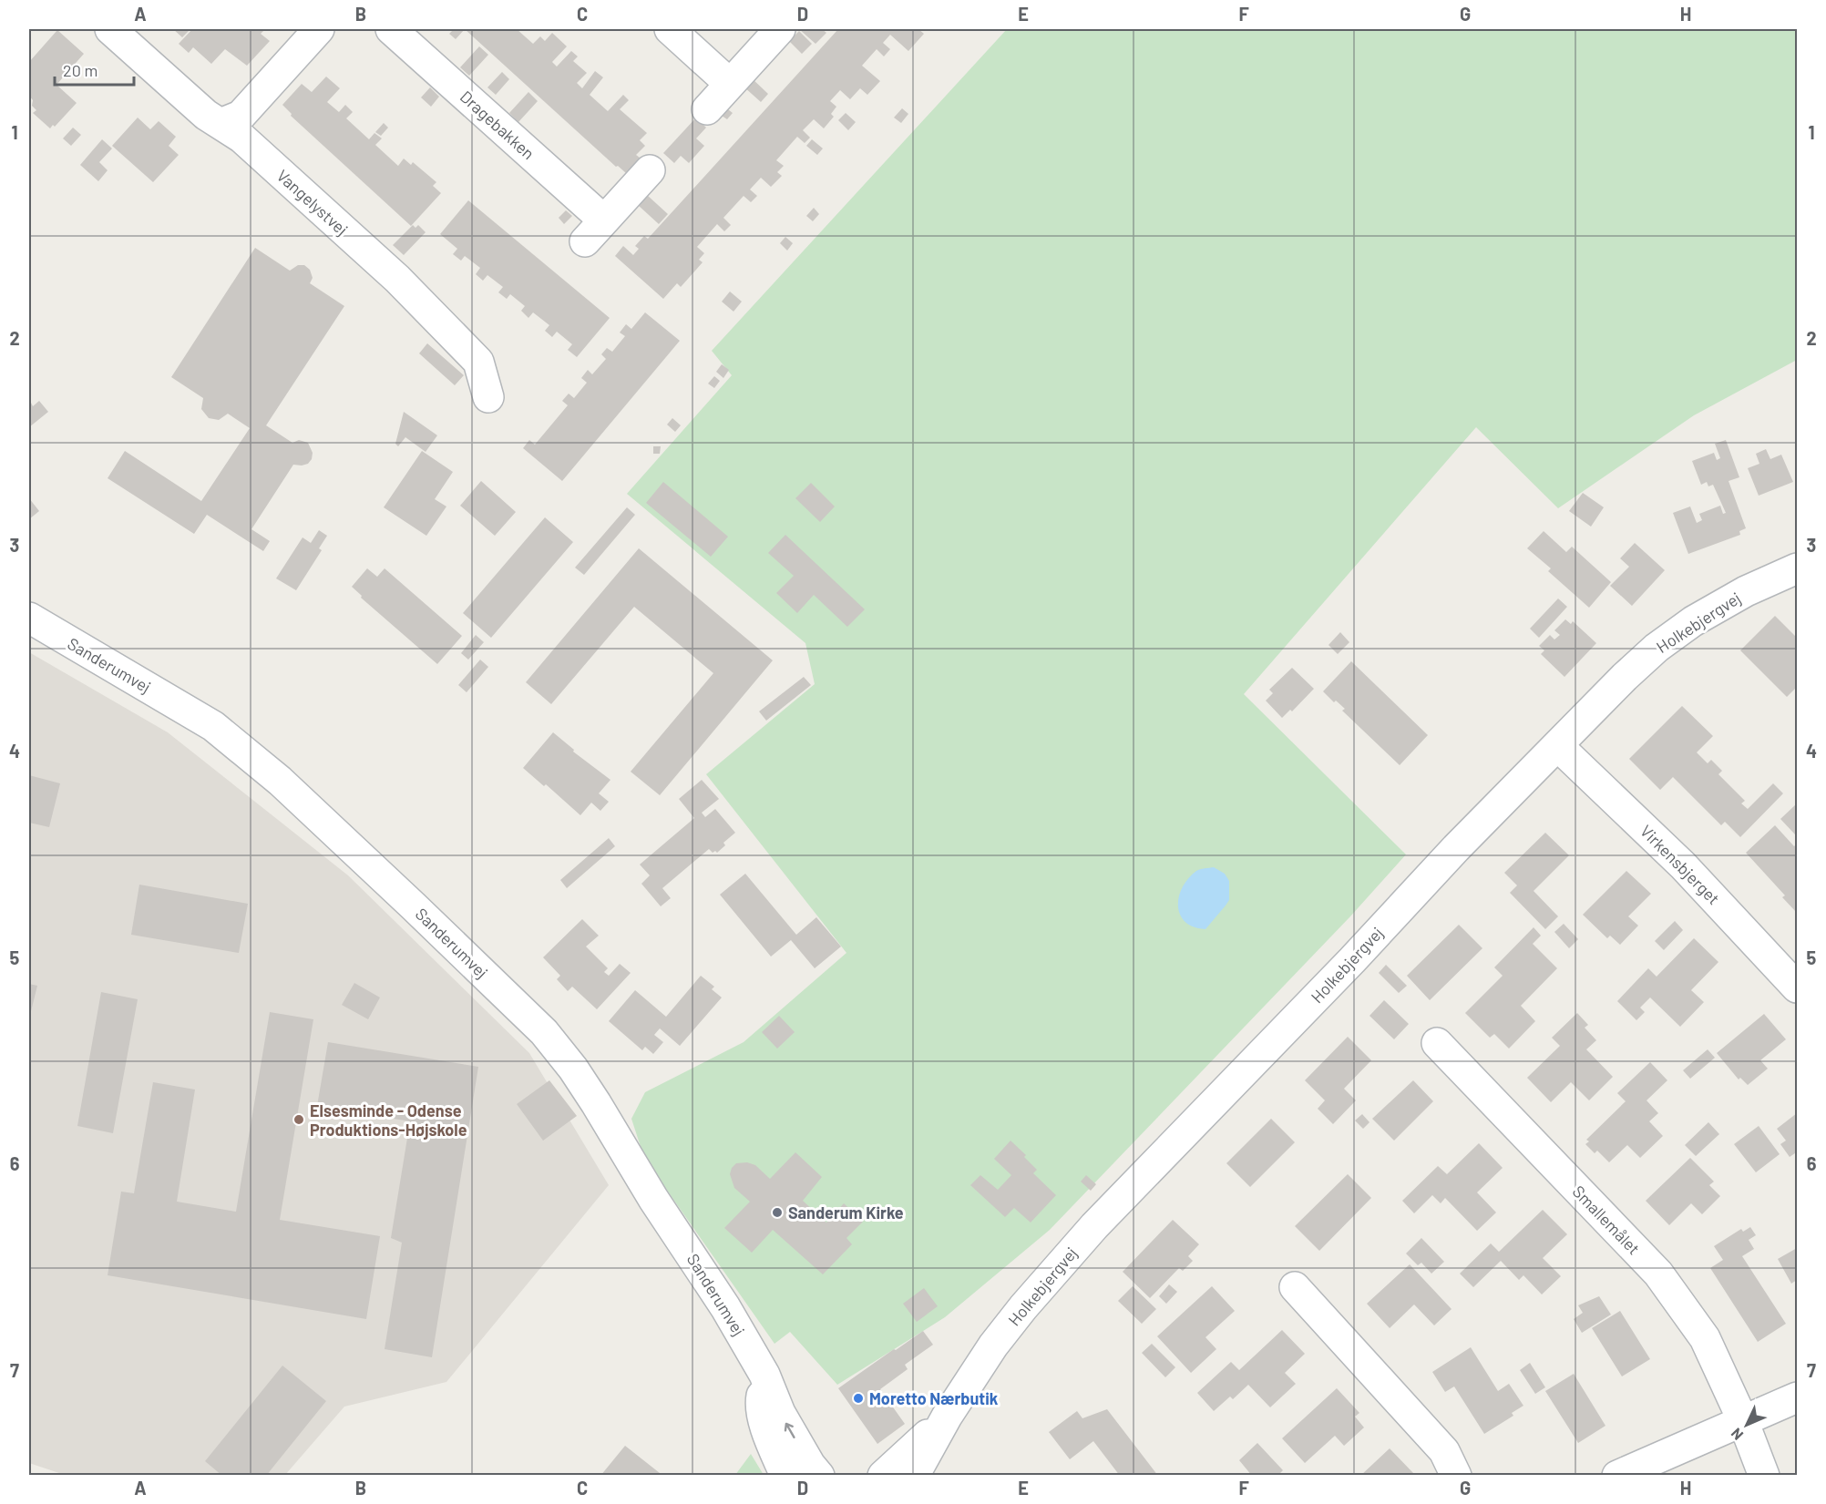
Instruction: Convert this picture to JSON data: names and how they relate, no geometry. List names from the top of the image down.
{
  "streets": {
    "street": [
      "Dragebakken",
      "Vangelystvej",
      "Holkebjergvej",
      "Sanderumvej",
      "Virkensbjerget",
      "Smallemålet"
    ]
  },
  "crossings": [
    ["Holkebjergvej", "Virkensbjerget"]
  ],
  "places": ["Elsesminde - Odense Produktions-Højskole", "Sanderum Kirke", "Moretto Nærbutik"],
  "scale_bar": "20 m",
  "north": "bottom left",
  "grid": {
    "columns": [
      "A",
      "B",
      "C",
      "D",
      "E",
      "F",
      "G",
      "H"
    ],
    "rows": [
      "1",
      "2",
      "3",
      "4",
      "5",
      "6",
      "7"
    ]
  }
}
